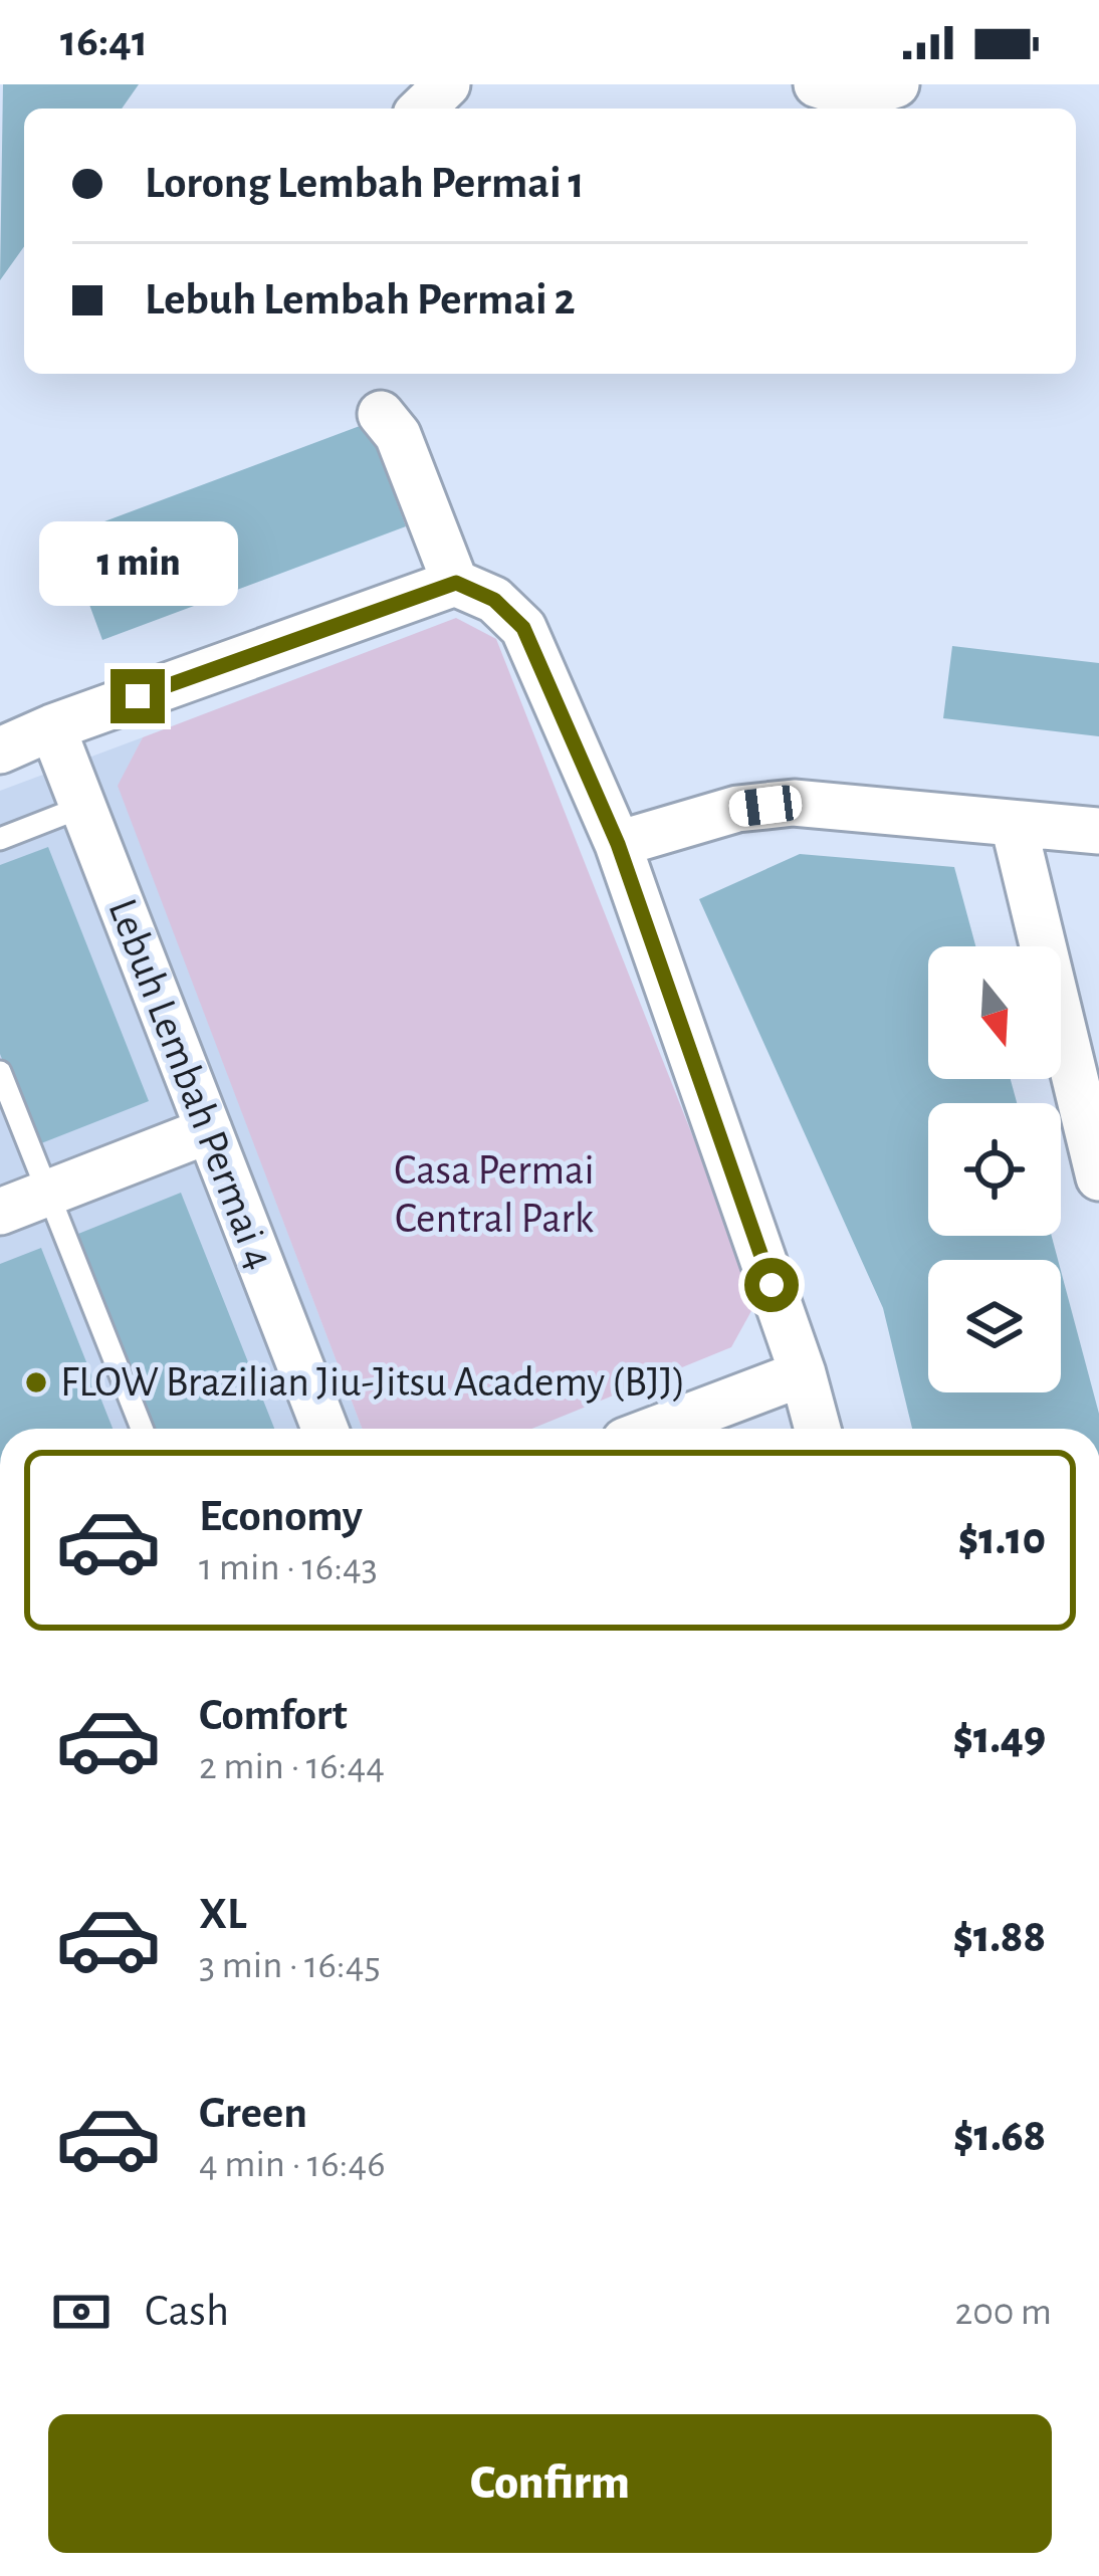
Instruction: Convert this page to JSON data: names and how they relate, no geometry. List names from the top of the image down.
{
  "streets": {
    "street": ["Lebuh Lembah Permai 4"]
  },
  "parks": ["Casa Permai Central Park"],
  "places": ["FLOW Brazilian Jiu-Jitsu Academy (BJJ)"],
  "north": "bottom",
  "page": {
    "status": "16:41",
    "banner": ["Lorong Lembah Permai 1", "Lebuh Lembah Permai 2"],
    "bubble": "1 min",
    "list": [
      {
        "name": "Economy",
        "note": "1 min · 16:43",
        "value": "$1.10"
      },
      {
        "name": "Comfort",
        "note": "2 min · 16:44",
        "value": "$1.49"
      },
      {
        "name": "XL",
        "note": "3 min · 16:45",
        "value": "$1.88"
      },
      {
        "name": "Green",
        "note": "4 min · 16:46",
        "value": "$1.68"
      }
    ],
    "pay": ["Cash", "200 m"],
    "buttons": "Confirm"
  }
}
